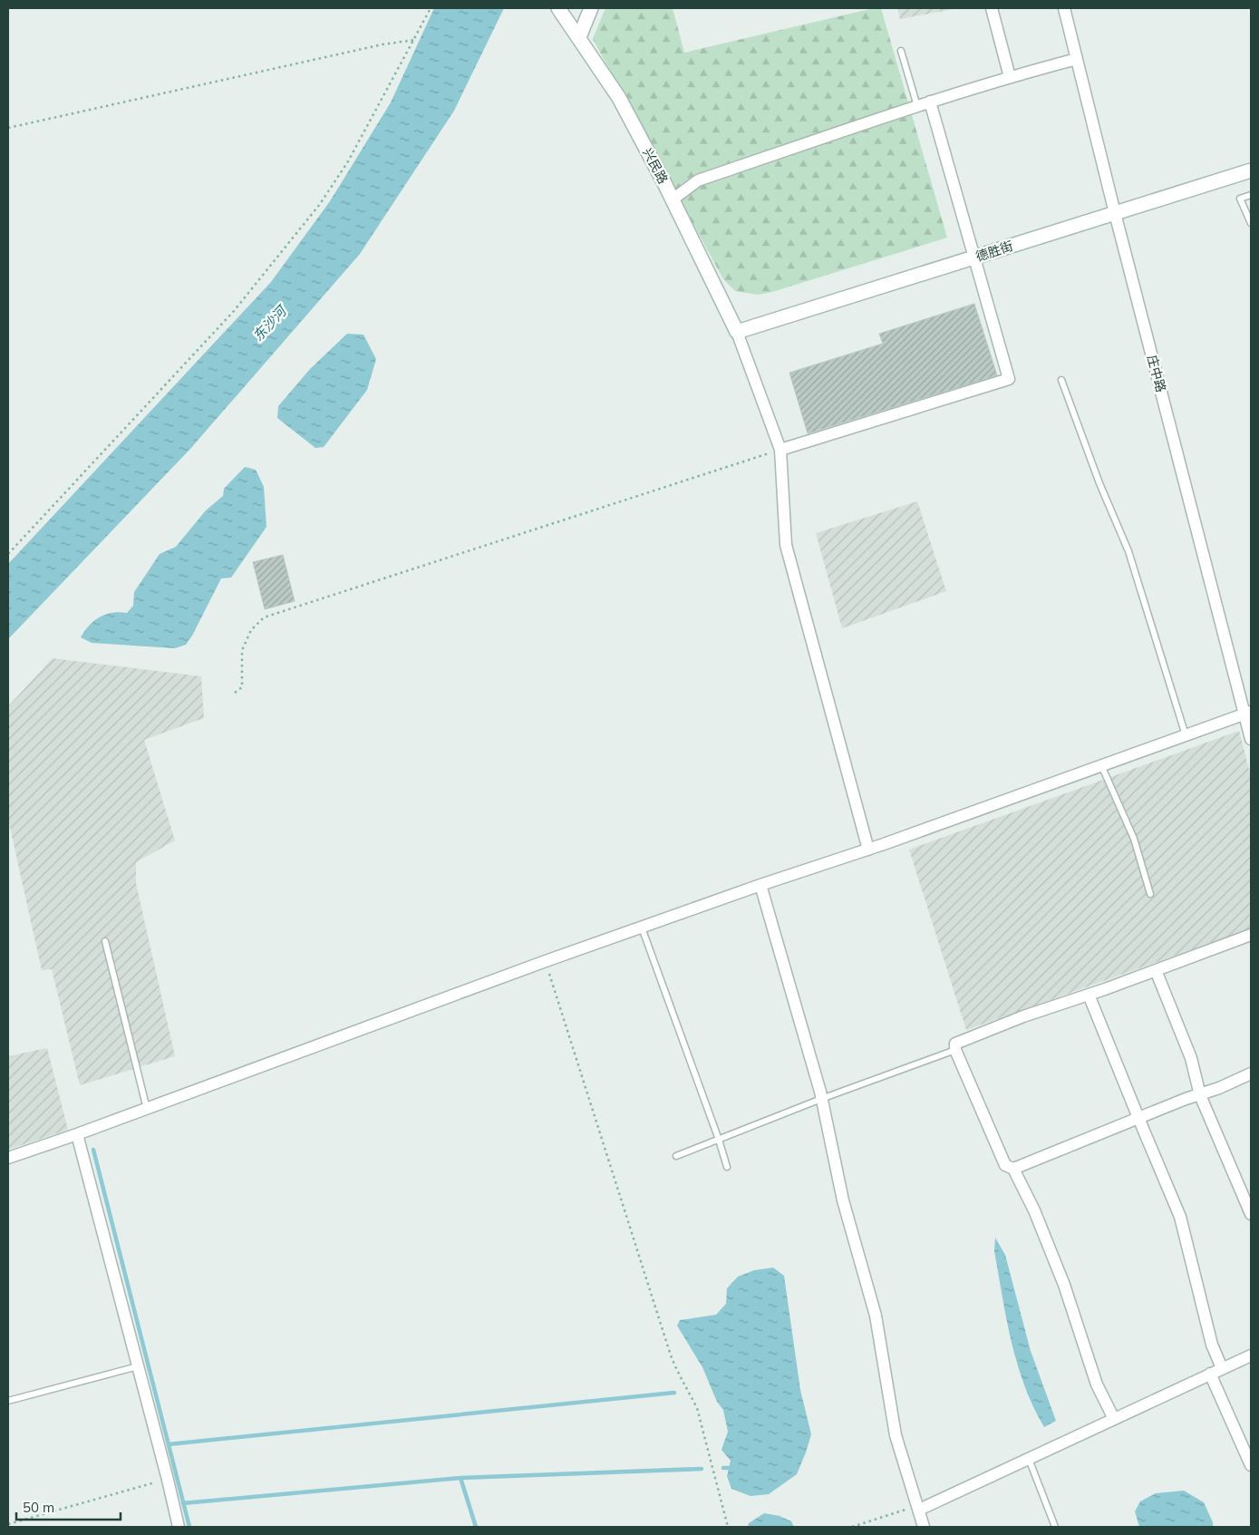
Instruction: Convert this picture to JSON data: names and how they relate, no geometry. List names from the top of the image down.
{
  "streets": {
    "street": ["兴民路", "德胜街", "庄中路"]
  },
  "crossings": [
    ["兴民路", "德胜街"],
    ["德胜街", "庄中路"]
  ],
  "water": ["东沙河"],
  "scale_bar": "50 m"
}
